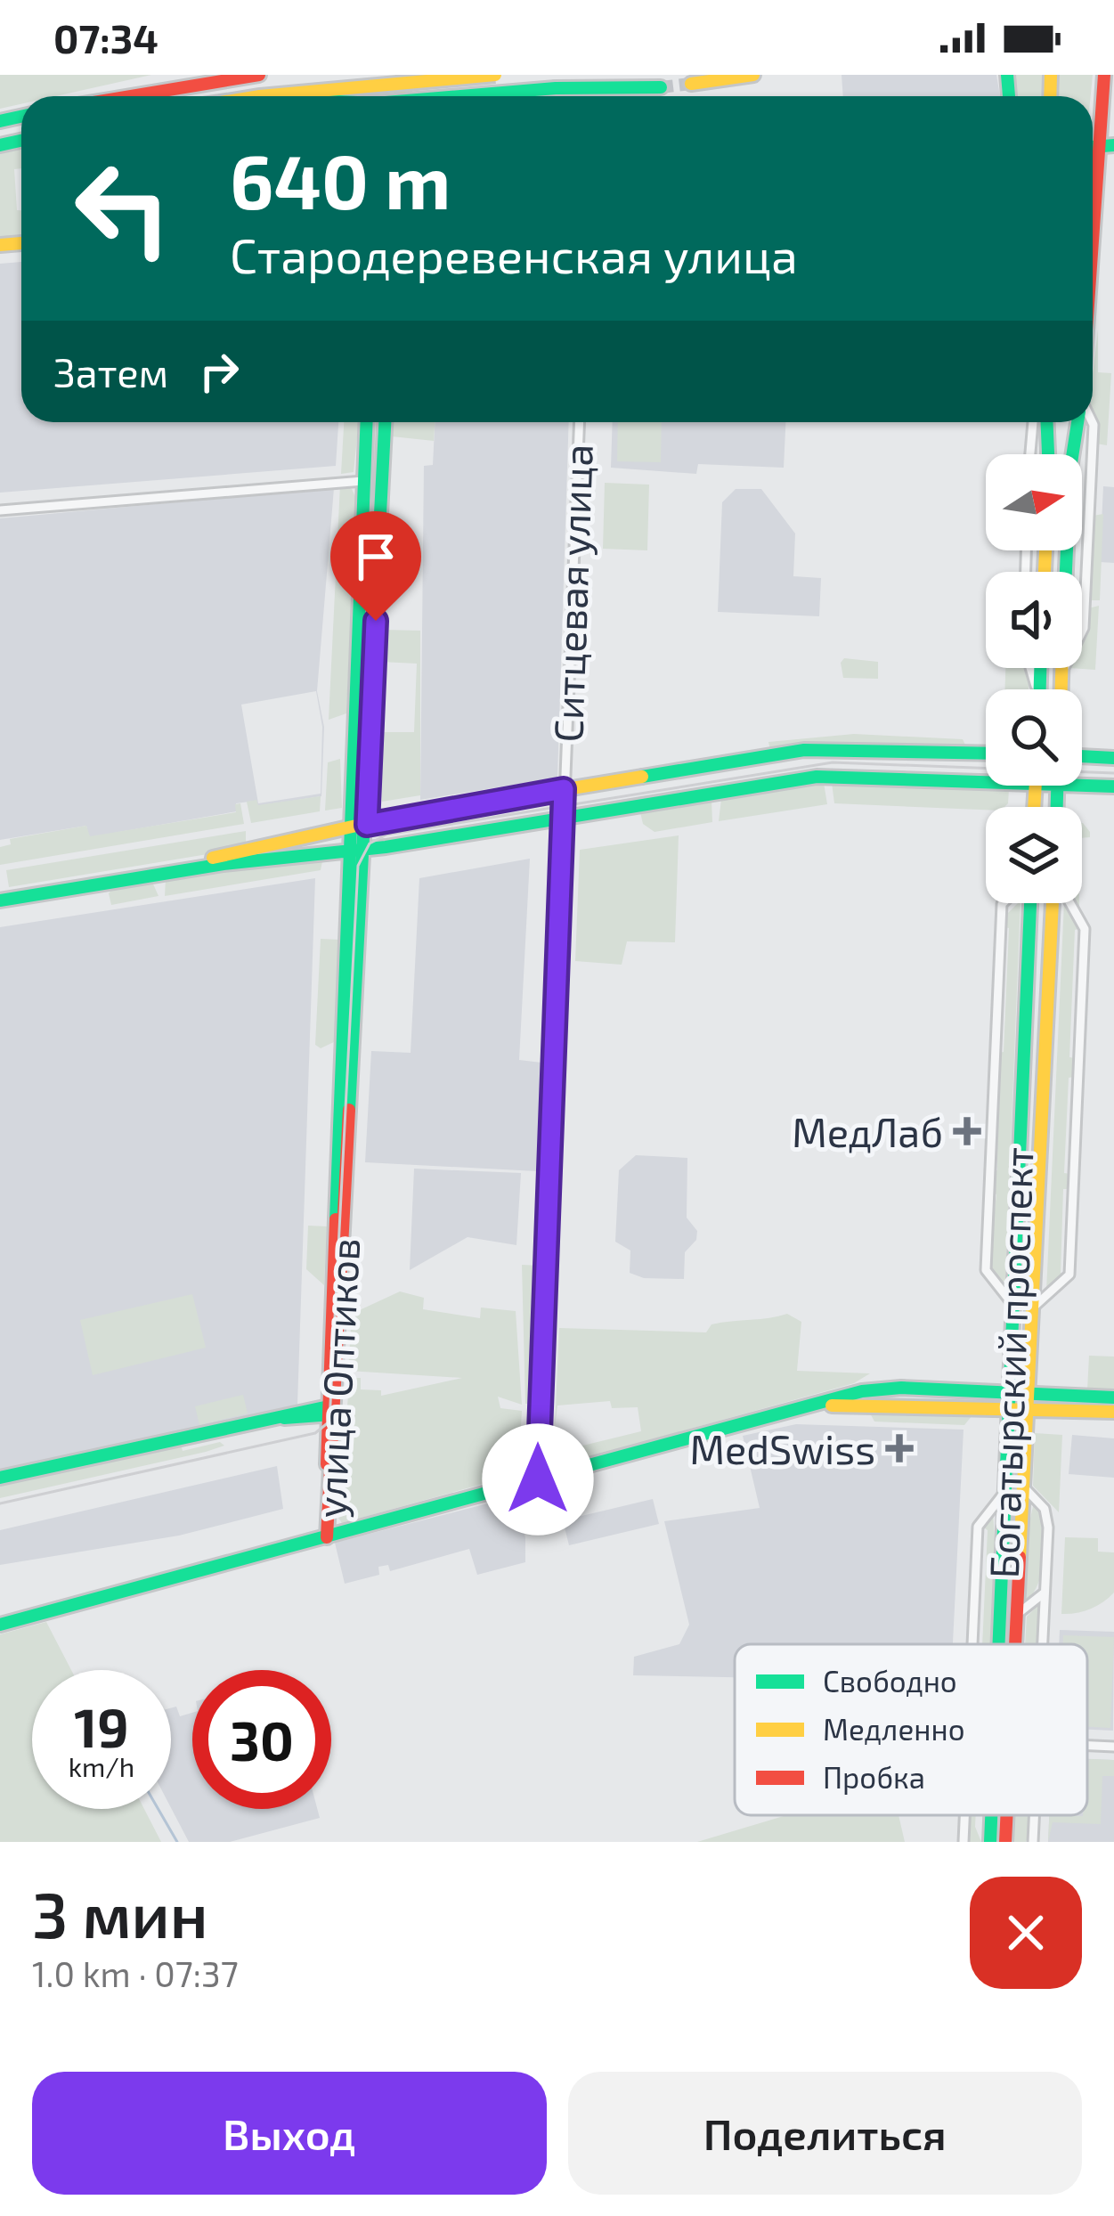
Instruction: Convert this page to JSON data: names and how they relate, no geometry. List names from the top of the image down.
{
  "streets": {
    "main road": ["Богатырский проспект", "улица Оптиков"],
    "street": ["Ситцевая улица"]
  },
  "places": {
    "health": ["МедЛаб", "MedSwiss"]
  },
  "legend": ["Свободно", "Медленно", "Пробка"],
  "north": "right",
  "page": {
    "status": "07:34",
    "turn": ["640 m", "Стародеревенская улица"],
    "then": "Затем",
    "speed": "19 km/h",
    "limit": "30",
    "heading": ["3 мин", "1.0 km · 07:37"],
    "buttons": ["Выход", "Поделиться"]
  }
}
